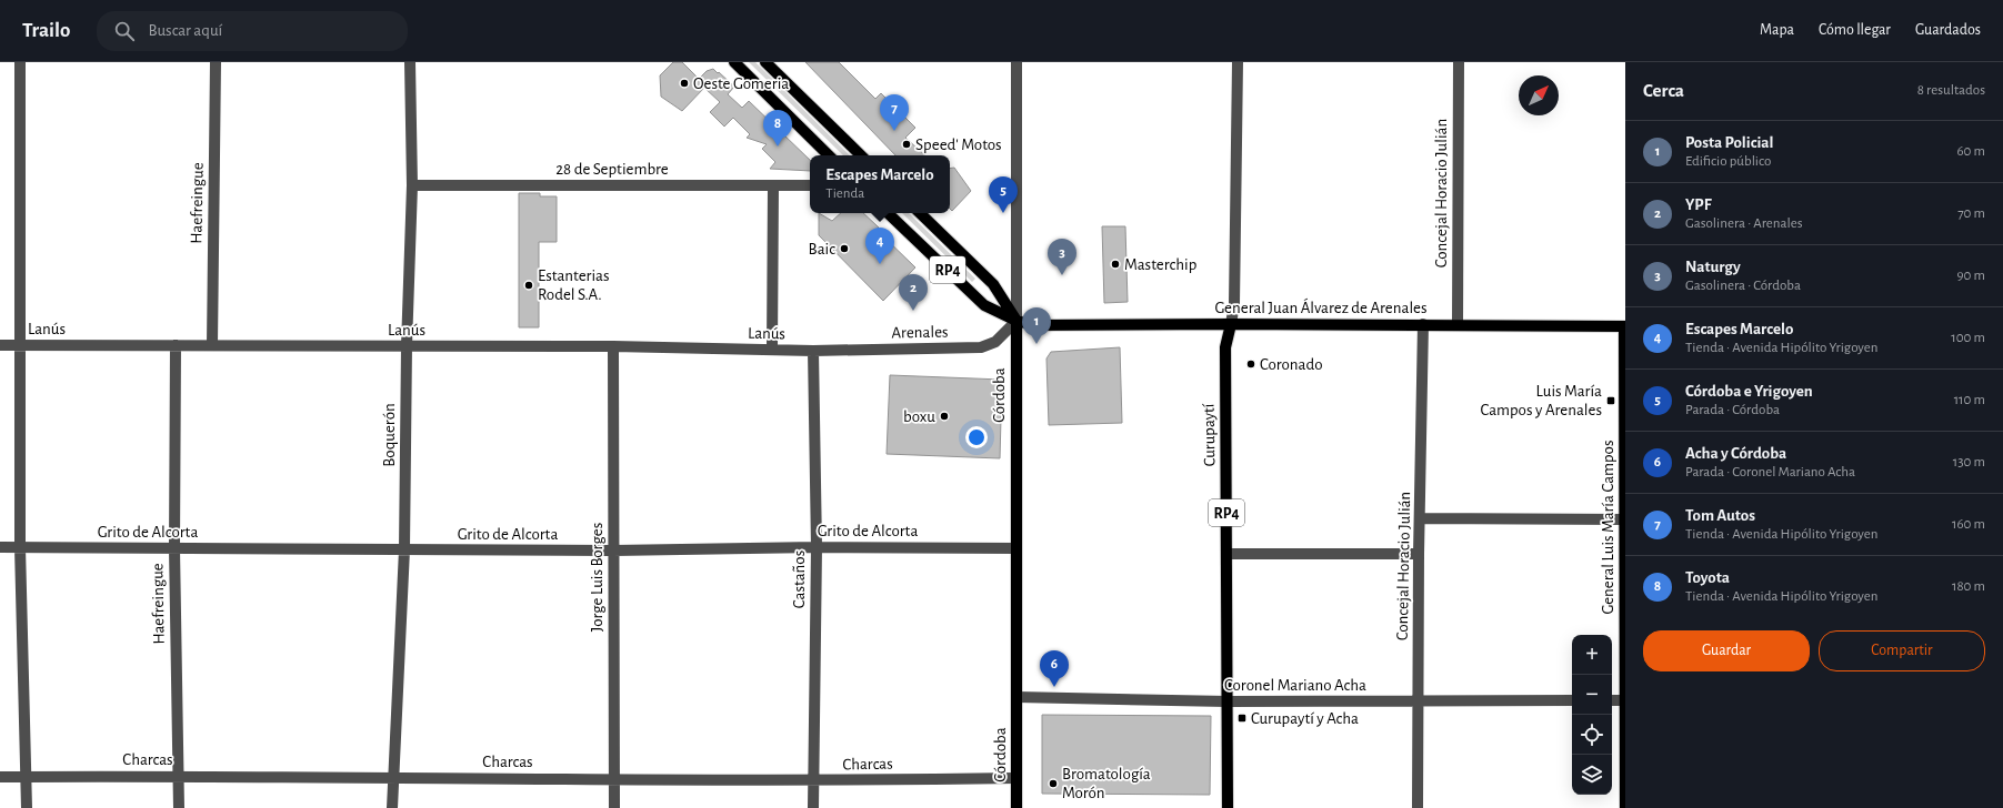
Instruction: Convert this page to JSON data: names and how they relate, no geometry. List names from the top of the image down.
{
  "streets": {
    "main road": [
      "RP4",
      "General Juan Álvarez de Arenales",
      "Córdoba",
      "Curupaytí",
      "General Luis María Campos"
    ],
    "street": [
      "28 de Septiembre",
      "Concejal Horacio Julián",
      "Haefreingue",
      "Lanús",
      "Arenales",
      "Boquerón",
      "Grito de Alcorta",
      "Jorge Luis Borges",
      "Castaños",
      "Coronel Mariano Acha",
      "Charcas"
    ]
  },
  "crossings": [
    ["28 de Septiembre", "Boquerón"],
    ["Concejal Horacio Julián", "General Juan Álvarez de Arenales"],
    ["Concejal Horacio Julián", "Coronel Mariano Acha"],
    ["Haefreingue", "Lanús"],
    ["Haefreingue", "Grito de Alcorta"],
    ["Haefreingue", "Charcas"],
    ["RP4", "General Juan Álvarez de Arenales"],
    ["RP4", "Arenales"],
    ["RP4", "Córdoba"],
    ["General Juan Álvarez de Arenales", "Arenales"],
    ["General Juan Álvarez de Arenales", "Córdoba"],
    ["General Juan Álvarez de Arenales", "Curupaytí"],
    ["General Juan Álvarez de Arenales", "General Luis María Campos"],
    ["Lanús", "Arenales"],
    ["Lanús", "Boquerón"],
    ["Lanús", "Jorge Luis Borges"],
    ["Lanús", "Castaños"],
    ["Arenales", "Córdoba"],
    ["Arenales", "Castaños"],
    ["Córdoba", "Grito de Alcorta"],
    ["Córdoba", "Coronel Mariano Acha"],
    ["Córdoba", "Charcas"],
    ["Boquerón", "Grito de Alcorta"],
    ["Boquerón", "Charcas"],
    ["Curupaytí", "Coronel Mariano Acha"],
    ["Grito de Alcorta", "Jorge Luis Borges"],
    ["Grito de Alcorta", "Castaños"],
    ["Jorge Luis Borges", "Charcas"],
    ["Castaños", "Charcas"]
  ],
  "places": {
    "other": [
      "Oeste Gomeria",
      "Speed' Motos",
      "Baic",
      "Masterchip",
      "Estanterias Rodel S.A.",
      "Coronado",
      "boxu",
      "Bromatología Morón"
    ],
    "transit": ["Luis María Campos y Arenales", "Curupaytí y Acha"]
  },
  "north": "top right",
  "page": {
    "header": "Trailo",
    "search": "Buscar aquí",
    "nav": ["Mapa", "Cómo llegar", "Guardados"],
    "heading": ["Cerca", "8 resultados"],
    "pins": [
      "7",
      "8",
      "5",
      "4",
      "3",
      "2",
      "1",
      "6"
    ],
    "list": [
      {
        "mark": "1",
        "name": "Posta Policial",
        "note": "Edificio público",
        "value": "60 m"
      },
      {
        "mark": "2",
        "name": "YPF",
        "note": "Gasolinera · Arenales",
        "value": "70 m"
      },
      {
        "mark": "3",
        "name": "Naturgy",
        "note": "Gasolinera · Córdoba",
        "value": "90 m"
      },
      {
        "mark": "4",
        "name": "Escapes Marcelo",
        "note": "Tienda · Avenida Hipólito Yrigoyen",
        "value": "100 m"
      },
      {
        "mark": "5",
        "name": "Córdoba e Yrigoyen",
        "note": "Parada · Córdoba",
        "value": "110 m"
      },
      {
        "mark": "6",
        "name": "Acha y Córdoba",
        "note": "Parada · Coronel Mariano Acha",
        "value": "130 m"
      },
      {
        "mark": "7",
        "name": "Tom Autos",
        "note": "Tienda · Avenida Hipólito Yrigoyen",
        "value": "160 m"
      },
      {
        "mark": "8",
        "name": "Toyota",
        "note": "Tienda · Avenida Hipólito Yrigoyen",
        "value": "180 m"
      }
    ],
    "popup": ["Escapes Marcelo", "Tienda"],
    "buttons": ["Guardar", "Compartir"],
    "map_buttons": ["+", "−"]
  }
}
